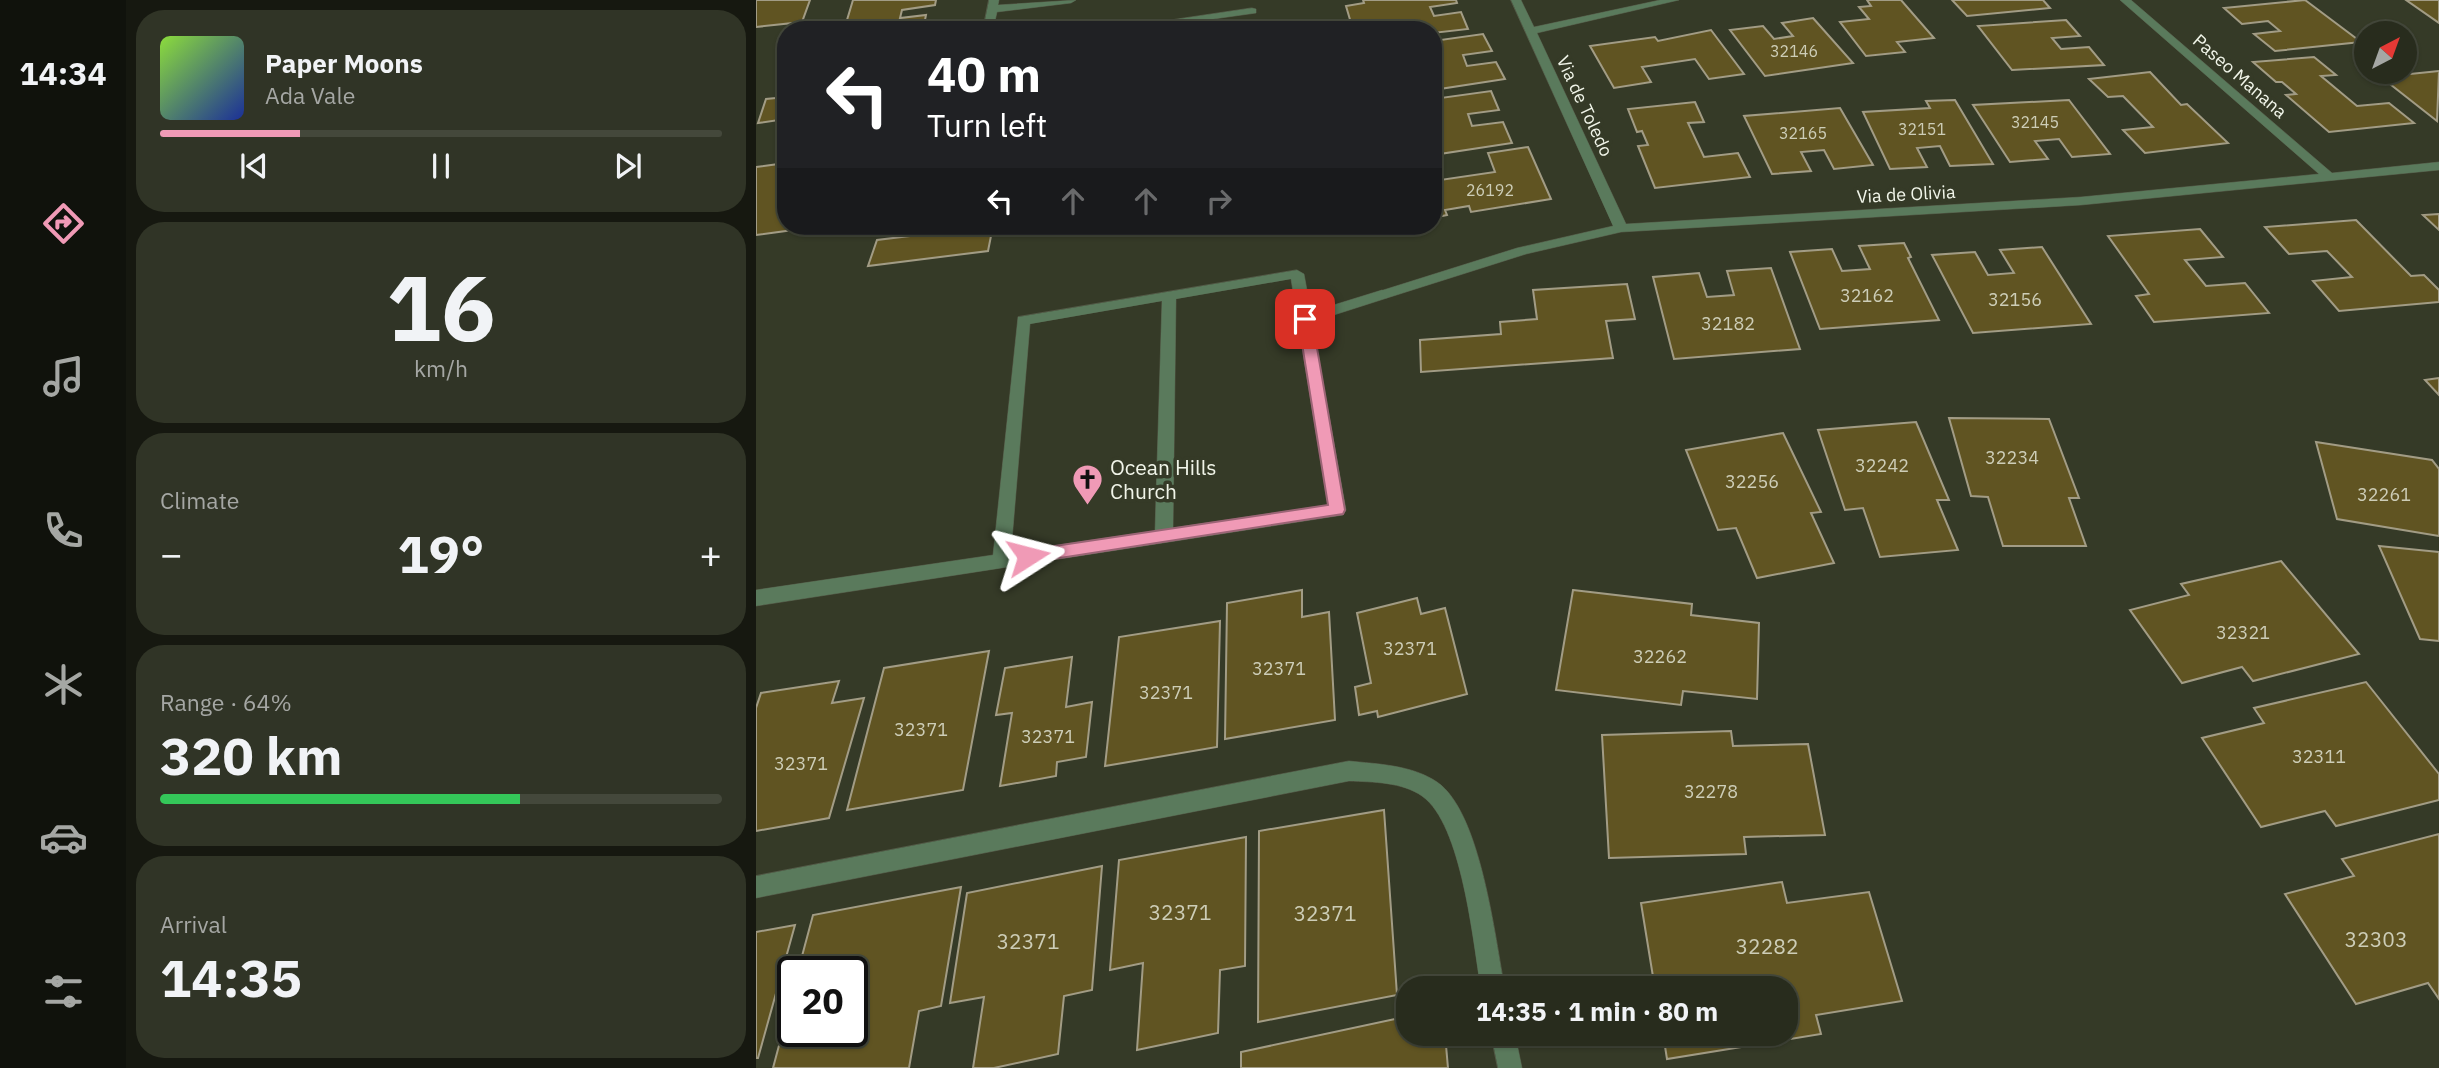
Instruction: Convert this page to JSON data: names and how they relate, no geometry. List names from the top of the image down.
{
  "streets": {
    "street": ["Paseo Manana", "Via de Toledo", "Via de Olivia"]
  },
  "crossings": [
    ["Paseo Manana", "Via de Olivia"],
    ["Via de Toledo", "Via de Olivia"]
  ],
  "places": {
    "church": ["Ocean Hills Church"]
  },
  "house_numbers": [
    "32146",
    "32145",
    "32151",
    "32165",
    "26192",
    "32162",
    "32156",
    "32182",
    "32234",
    "32242",
    "32256",
    "32261",
    "32321",
    "32371",
    "32262",
    "32371",
    "32371",
    "32371",
    "32371",
    "32311",
    "32371",
    "32278",
    "32371",
    "32371",
    "32303",
    "32371",
    "32282"
  ],
  "north": "top right",
  "page": {
    "tabs": "14:34",
    "turn": ["40 m", "Turn left"],
    "song": ["Paper Moons", "Ada Vale"],
    "tile": [
      ["16", "km/h"],
      "Climate",
      ["Range · 64%", "320 km"],
      ["Arrival", "14:35"]
    ],
    "heat": ["−", "19°", "+"],
    "limit": "20",
    "trip": "14:35 · 1 min · 80 m"
  }
}
